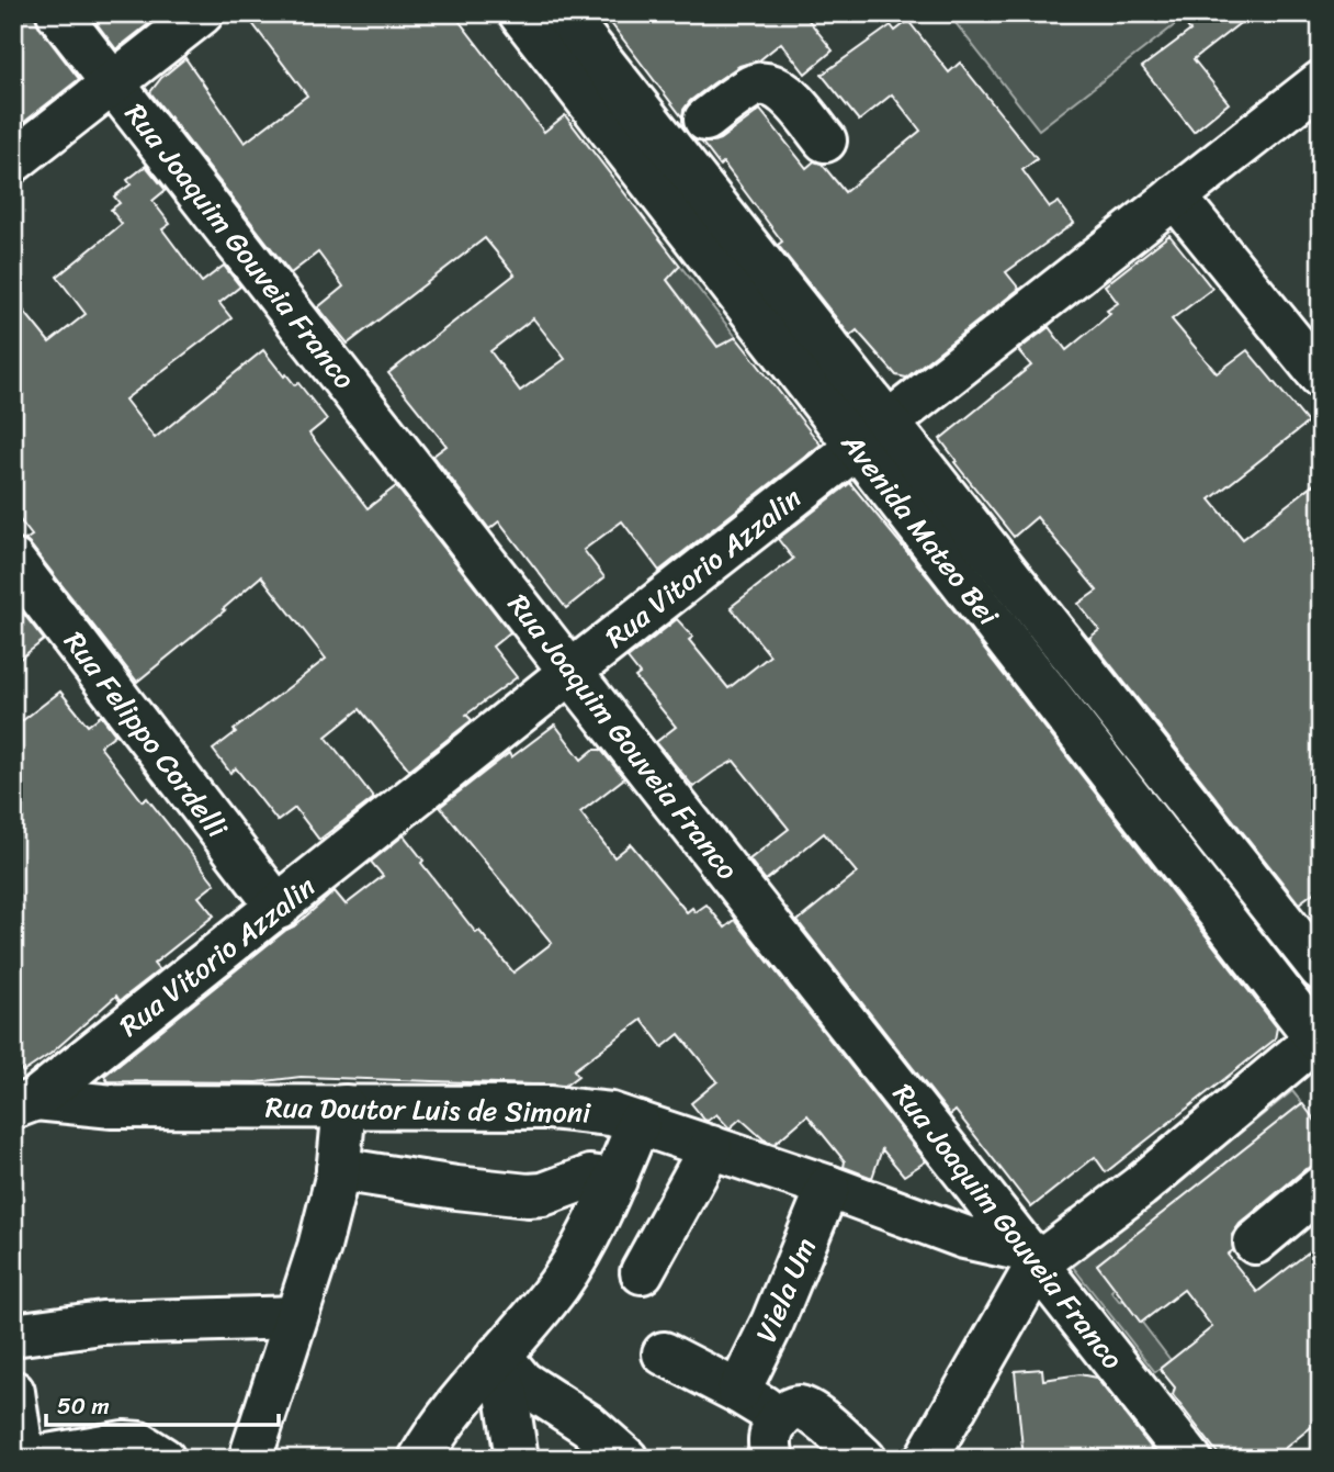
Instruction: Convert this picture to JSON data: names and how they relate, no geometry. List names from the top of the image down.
{
  "streets": {
    "street": [
      "Rua Joaquim Gouveia Franco",
      "Avenida Mateo Bei",
      "Rua Vitorio Azzalin",
      "Rua Felippo Cordelli",
      "Rua Doutor Luis de Simoni",
      "Viela Um"
    ]
  },
  "crossings": [
    ["Rua Joaquim Gouveia Franco", "Rua Vitorio Azzalin"],
    ["Rua Joaquim Gouveia Franco", "Rua Doutor Luis de Simoni"],
    ["Avenida Mateo Bei", "Rua Vitorio Azzalin"],
    ["Rua Vitorio Azzalin", "Rua Felippo Cordelli"],
    ["Rua Vitorio Azzalin", "Rua Doutor Luis de Simoni"],
    ["Rua Doutor Luis de Simoni", "Viela Um"]
  ],
  "scale_bar": "50 m"
}
